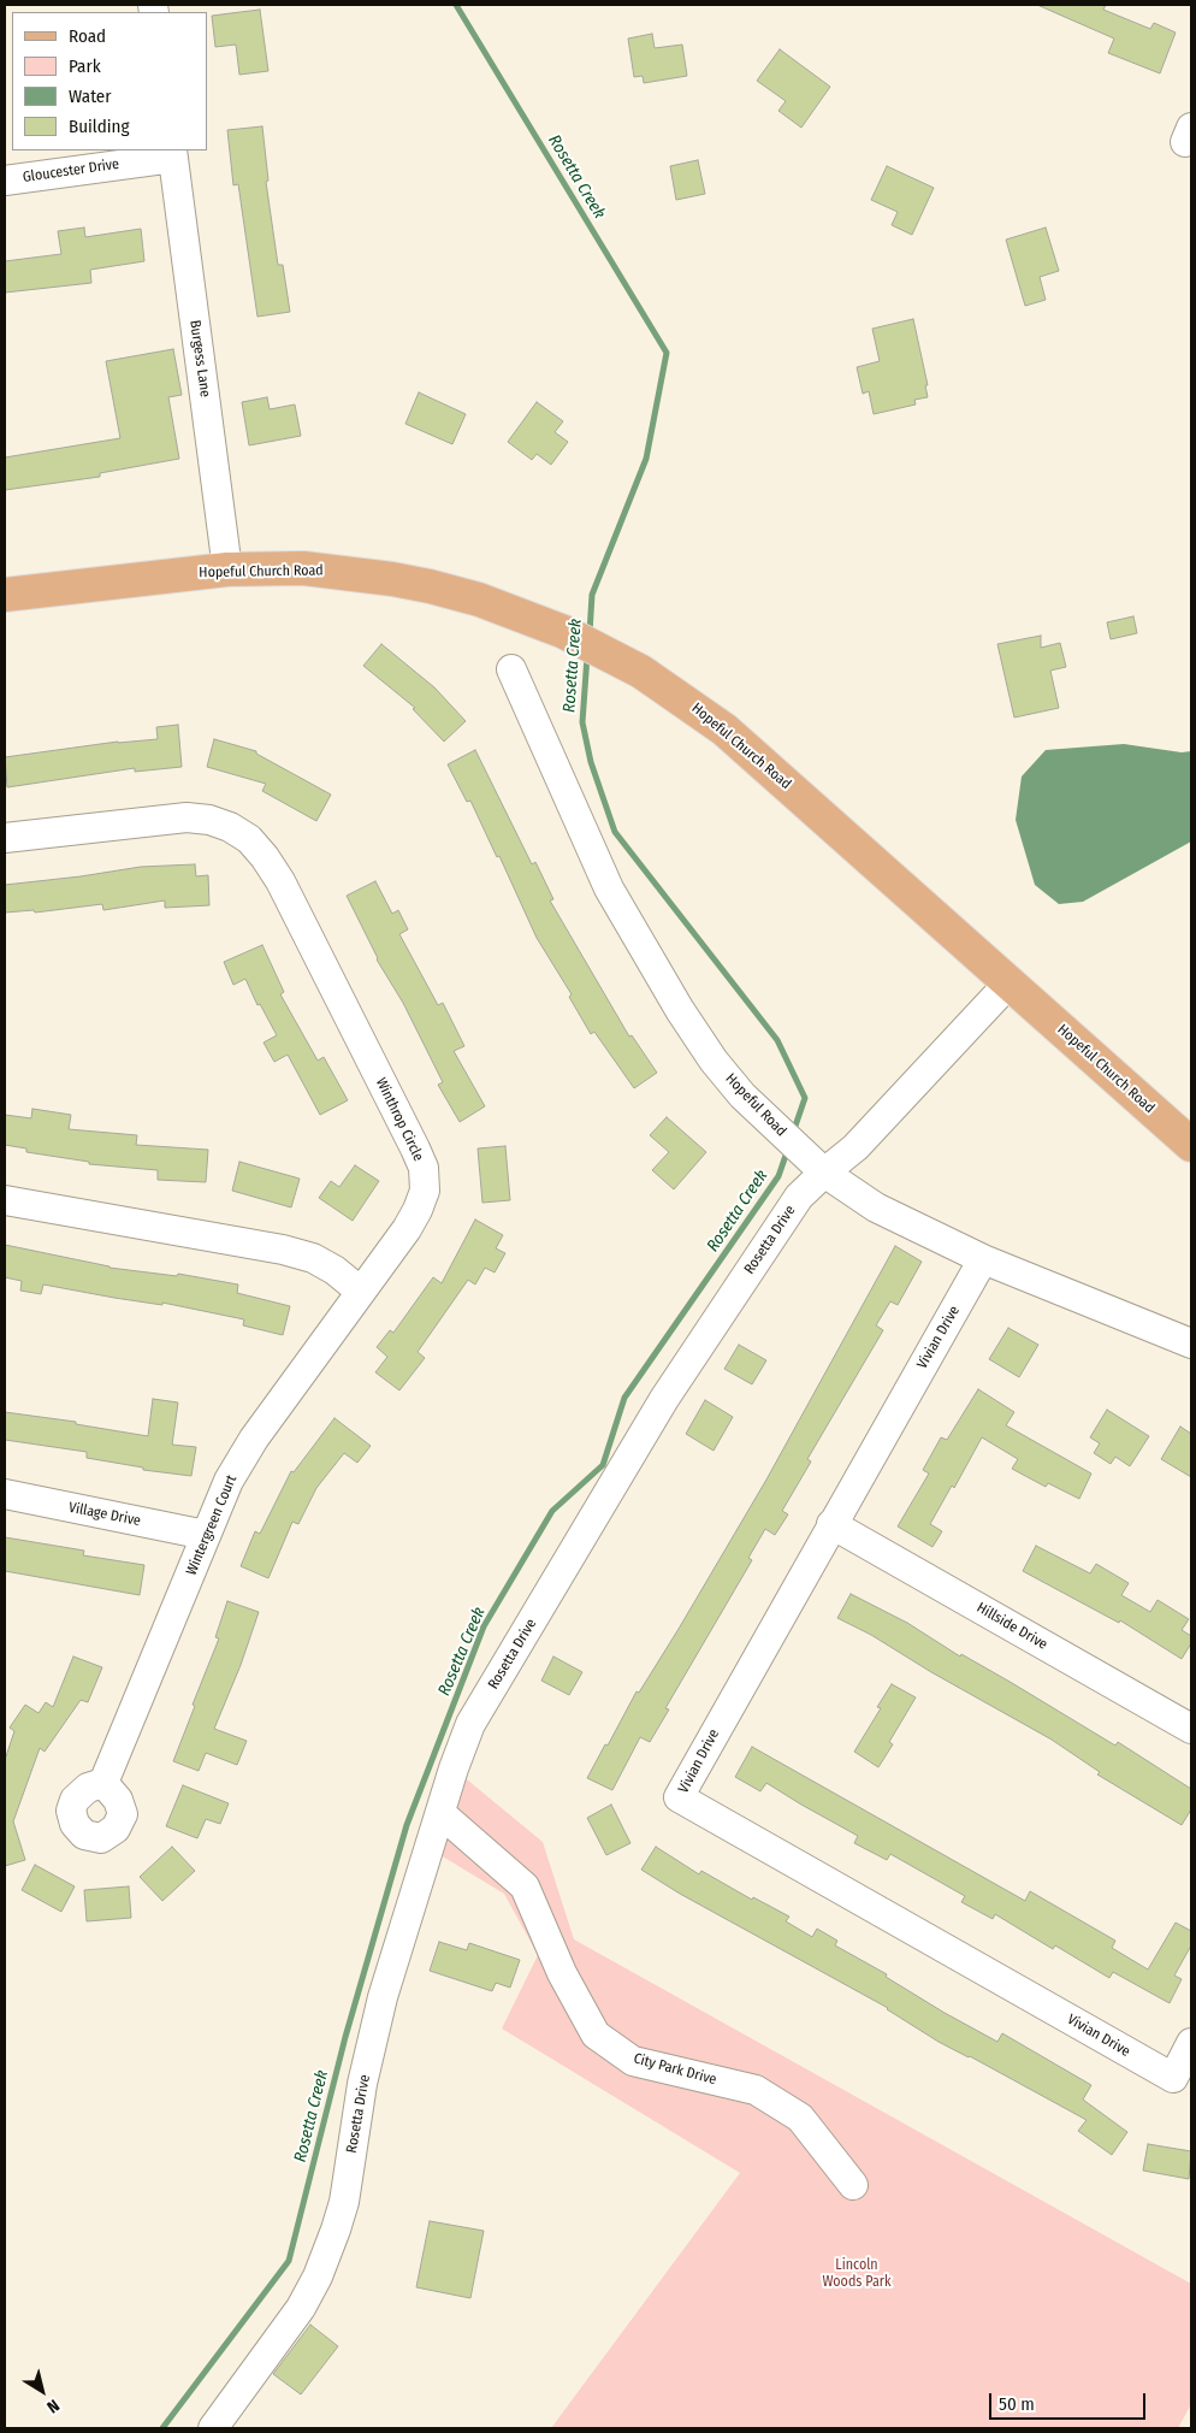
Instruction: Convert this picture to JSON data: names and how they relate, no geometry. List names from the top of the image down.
{
  "streets": {
    "main road": ["Hopeful Church Road"],
    "street": [
      "Gloucester Drive",
      "Burgess Lane",
      "Hopeful Road",
      "Winthrop Circle",
      "Rosetta Drive",
      "Vivian Drive",
      "Village Drive",
      "Wintergreen Court",
      "Hillside Drive",
      "City Park Drive"
    ]
  },
  "crossings": [
    ["Gloucester Drive", "Burgess Lane"],
    ["Burgess Lane", "Hopeful Church Road"],
    ["Hopeful Church Road", "Rosetta Drive"],
    ["Hopeful Road", "Rosetta Drive"],
    ["Hopeful Road", "Vivian Drive"],
    ["Winthrop Circle", "Wintergreen Court"],
    ["Rosetta Drive", "City Park Drive"],
    ["Vivian Drive", "Hillside Drive"],
    ["Village Drive", "Wintergreen Court"]
  ],
  "water": ["Rosetta Creek"],
  "parks": ["Lincoln Woods Park"],
  "legend": [
    "Road",
    "Park",
    "Water",
    "Building"
  ],
  "scale_bar": "50 m",
  "north": "bottom right"
}
